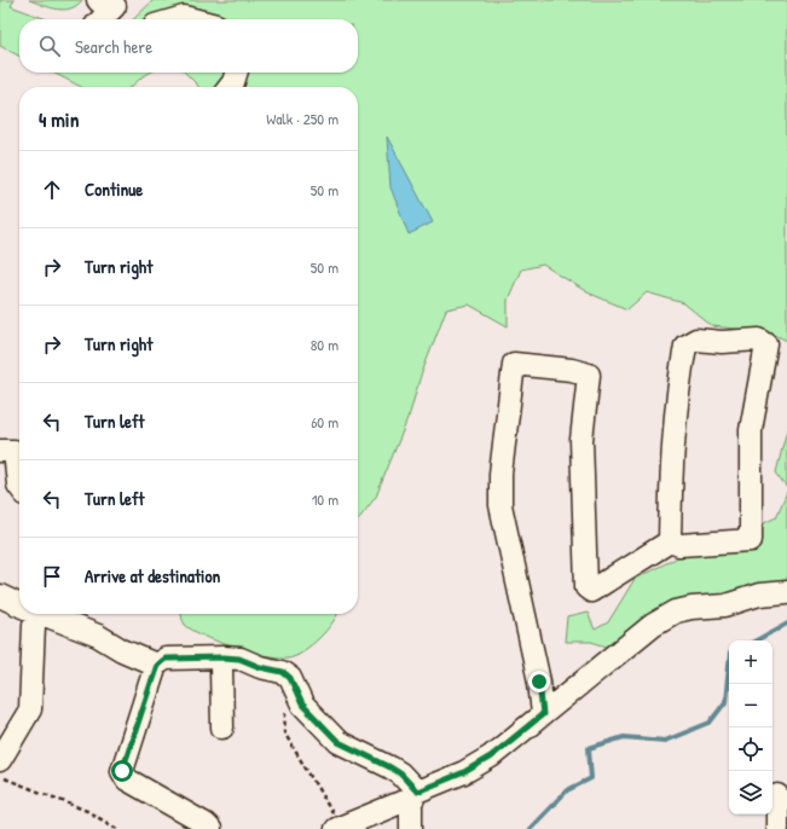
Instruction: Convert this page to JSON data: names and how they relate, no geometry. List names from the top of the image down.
{
  "page": {
    "search": "Search here",
    "heading": ["4 min", "Walk · 250 m"],
    "list": [
      ["Continue", "50 m"],
      ["Turn right", "50 m"],
      ["Turn right", "80 m"],
      ["Turn left", "60 m"],
      ["Turn left", "10 m"],
      "Arrive at destination"
    ],
    "map_buttons": ["+", "−"]
  }
}
